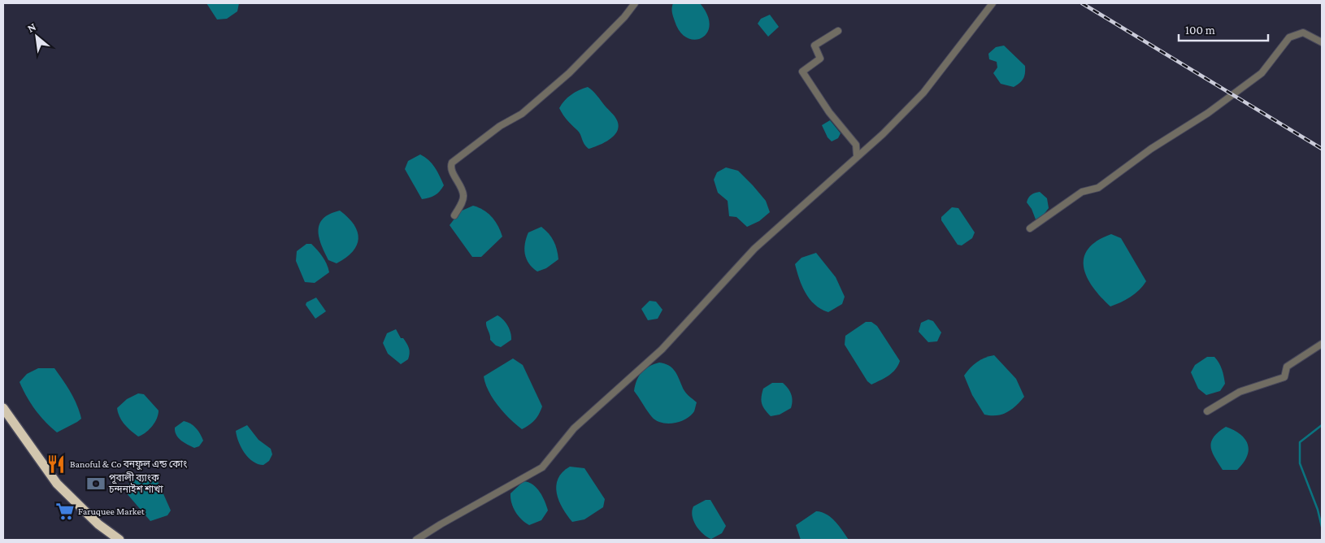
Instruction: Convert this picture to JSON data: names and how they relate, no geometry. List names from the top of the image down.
{
  "places": {
    "restaurant": ["Banoful & Co বনফুল এন্ড কোং"],
    "bank": ["পূবালী ব্যাংক চন্দনাইশ শাখা"],
    "supermarket": ["Faruquee Market"]
  },
  "scale_bar": "100 m",
  "north": "top left"
}
